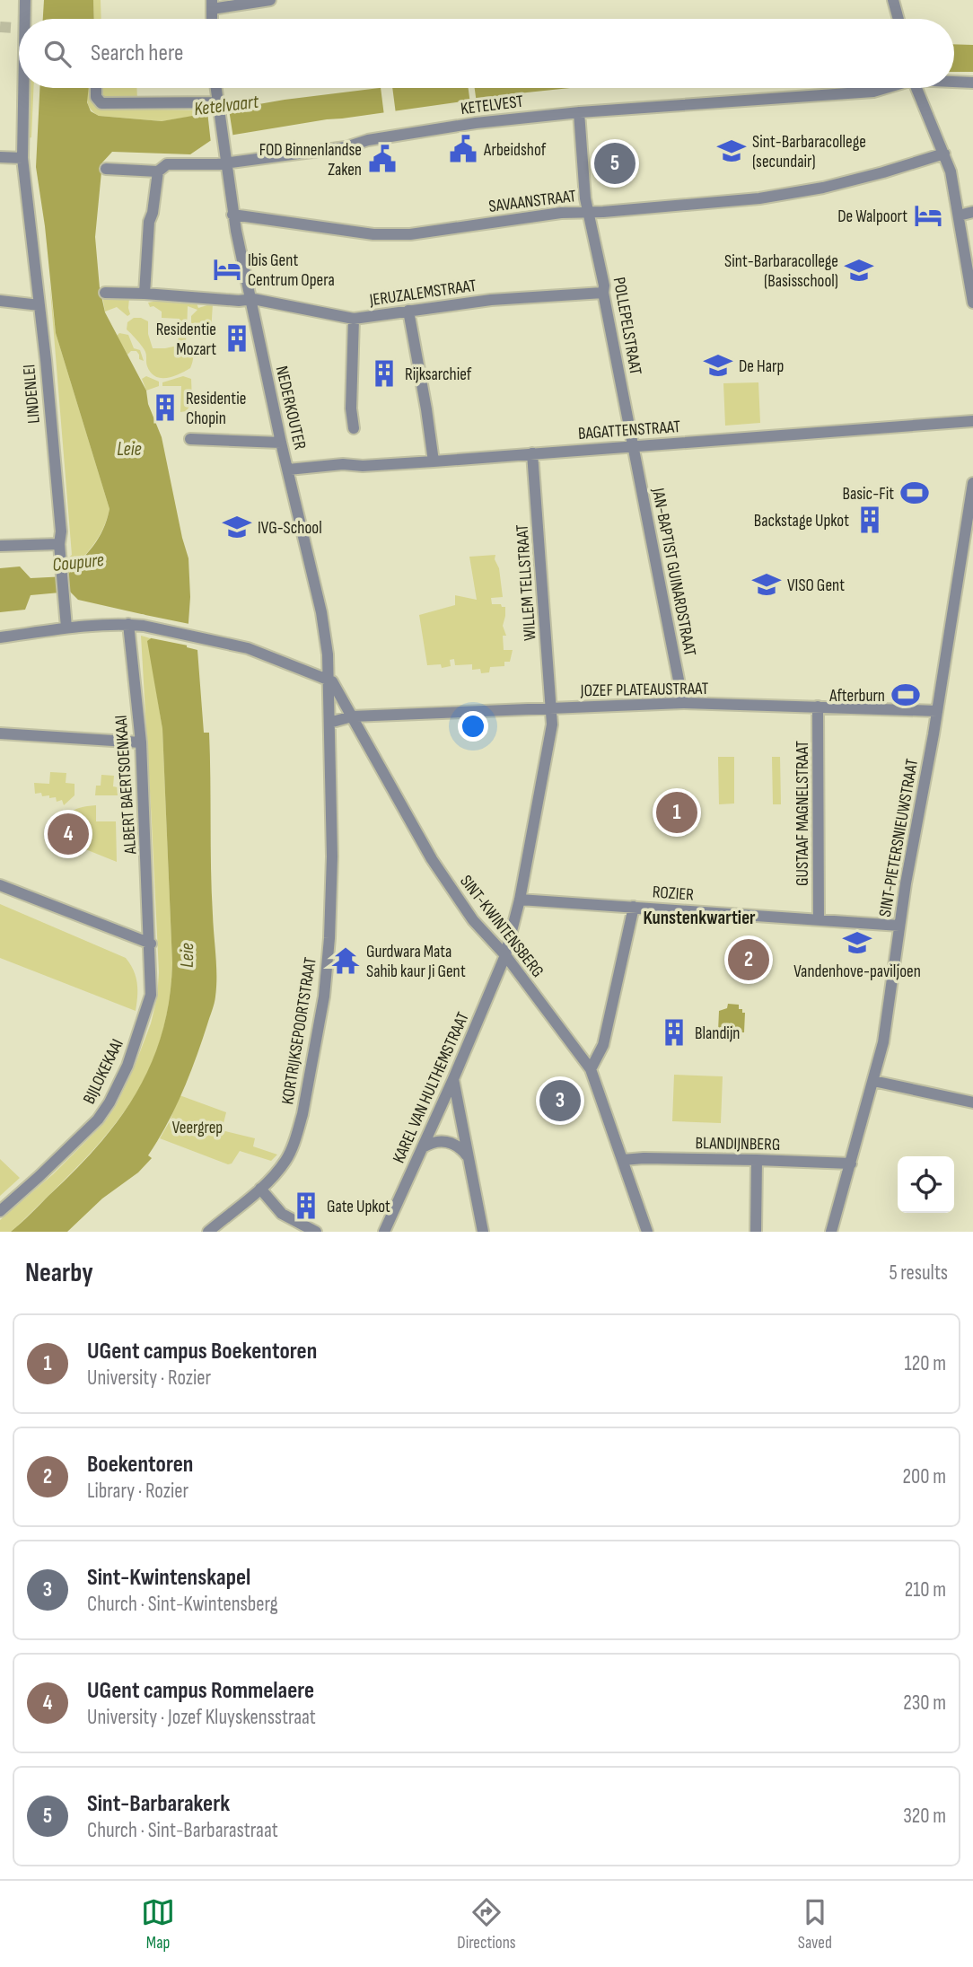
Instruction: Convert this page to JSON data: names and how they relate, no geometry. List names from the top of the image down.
{
  "streets": {
    "street": [
      "KETELVEST",
      "SAVAANSTRAAT",
      "JERUZALEMSTRAAT",
      "POLLEPELSTRAAT",
      "LINDENLEI",
      "NEDERKOUTER",
      "BAGATTENSTRAAT",
      "JAN-BAPTIST GUINARDSTRAAT",
      "WILLEM TELLSTRAAT",
      "JOZEF PLATEAUSTRAAT",
      "ALBERT BAERTSOENKAAI",
      "GUSTAAF MAGNELSTRAAT",
      "SINT-PIETERSNIEUWSTRAAT",
      "ROZIER",
      "SINT-KWINTENSBERG",
      "KORTRIJKSEPOORTSTRAAT",
      "BIJLOKEKAAI",
      "KAREL VAN HULTHEMSTRAAT",
      "BLANDIJNBERG"
    ]
  },
  "crossings": [
    ["KETELVEST", "POLLEPELSTRAAT"],
    ["KETELVEST", "NEDERKOUTER"],
    ["SAVAANSTRAAT", "POLLEPELSTRAAT"],
    ["SAVAANSTRAAT", "NEDERKOUTER"],
    ["JERUZALEMSTRAAT", "POLLEPELSTRAAT"],
    ["JERUZALEMSTRAAT", "NEDERKOUTER"],
    ["POLLEPELSTRAAT", "BAGATTENSTRAAT"],
    ["POLLEPELSTRAAT", "JAN-BAPTIST GUINARDSTRAAT"],
    ["NEDERKOUTER", "BAGATTENSTRAAT"],
    ["NEDERKOUTER", "SINT-KWINTENSBERG"],
    ["NEDERKOUTER", "KORTRIJKSEPOORTSTRAAT"],
    ["BAGATTENSTRAAT", "JAN-BAPTIST GUINARDSTRAAT"],
    ["BAGATTENSTRAAT", "WILLEM TELLSTRAAT"],
    ["JAN-BAPTIST GUINARDSTRAAT", "JOZEF PLATEAUSTRAAT"],
    ["WILLEM TELLSTRAAT", "JOZEF PLATEAUSTRAAT"],
    ["WILLEM TELLSTRAAT", "ROZIER"],
    ["WILLEM TELLSTRAAT", "KAREL VAN HULTHEMSTRAAT"],
    ["JOZEF PLATEAUSTRAAT", "GUSTAAF MAGNELSTRAAT"],
    ["JOZEF PLATEAUSTRAAT", "SINT-PIETERSNIEUWSTRAAT"],
    ["JOZEF PLATEAUSTRAAT", "SINT-KWINTENSBERG"],
    ["ALBERT BAERTSOENKAAI", "BIJLOKEKAAI"],
    ["GUSTAAF MAGNELSTRAAT", "ROZIER"],
    ["SINT-PIETERSNIEUWSTRAAT", "ROZIER"],
    ["SINT-PIETERSNIEUWSTRAAT", "BLANDIJNBERG"],
    ["ROZIER", "KAREL VAN HULTHEMSTRAAT"],
    ["SINT-KWINTENSBERG", "KORTRIJKSEPOORTSTRAAT"],
    ["SINT-KWINTENSBERG", "KAREL VAN HULTHEMSTRAAT"],
    ["SINT-KWINTENSBERG", "BLANDIJNBERG"]
  ],
  "districts": ["Kunstenkwartier"],
  "water": ["Ketelvaart", "Leie", "Coupure"],
  "parks": ["Veergrep"],
  "places": {
    "public building": ["Arbeidshof", "FOD Binnenlandse Zaken"],
    "school or university": [
      "Sint-Barbaracollege (secundair)",
      "Sint-Barbaracollege (Basisschool)",
      "De Harp",
      "IVG-School",
      "VISO Gent",
      "Vandenhove-paviljoen"
    ],
    "hotel": ["De Walpoort", "Ibis Gent Centrum Opera"],
    "building": [
      "Residentie Mozart",
      "Rijksarchief",
      "Residentie Chopin",
      "Backstage Upkot",
      "Blandijn",
      "Gate Upkot"
    ],
    "sports": ["Basic-Fit", "Afterburn"],
    "temple": ["Gurdwara Mata Sahib kaur Ji Gent"]
  },
  "page": {
    "search": "Search here",
    "pins": [
      "5",
      "1",
      "4",
      "2",
      "3"
    ],
    "heading": ["Nearby", "5 results"],
    "list": [
      {
        "mark": "1",
        "name": "UGent campus Boekentoren",
        "note": "University · Rozier",
        "value": "120 m"
      },
      {
        "mark": "2",
        "name": "Boekentoren",
        "note": "Library · Rozier",
        "value": "200 m"
      },
      {
        "mark": "3",
        "name": "Sint-Kwintenskapel",
        "note": "Church · Sint-Kwintensberg",
        "value": "210 m"
      },
      {
        "mark": "4",
        "name": "UGent campus Rommelaere",
        "note": "University · Jozef Kluyskensstraat",
        "value": "230 m"
      },
      {
        "mark": "5",
        "name": "Sint-Barbarakerk",
        "note": "Church · Sint-Barbarastraat",
        "value": "320 m"
      }
    ],
    "nav": ["Map", "Directions", "Saved"]
  }
}
